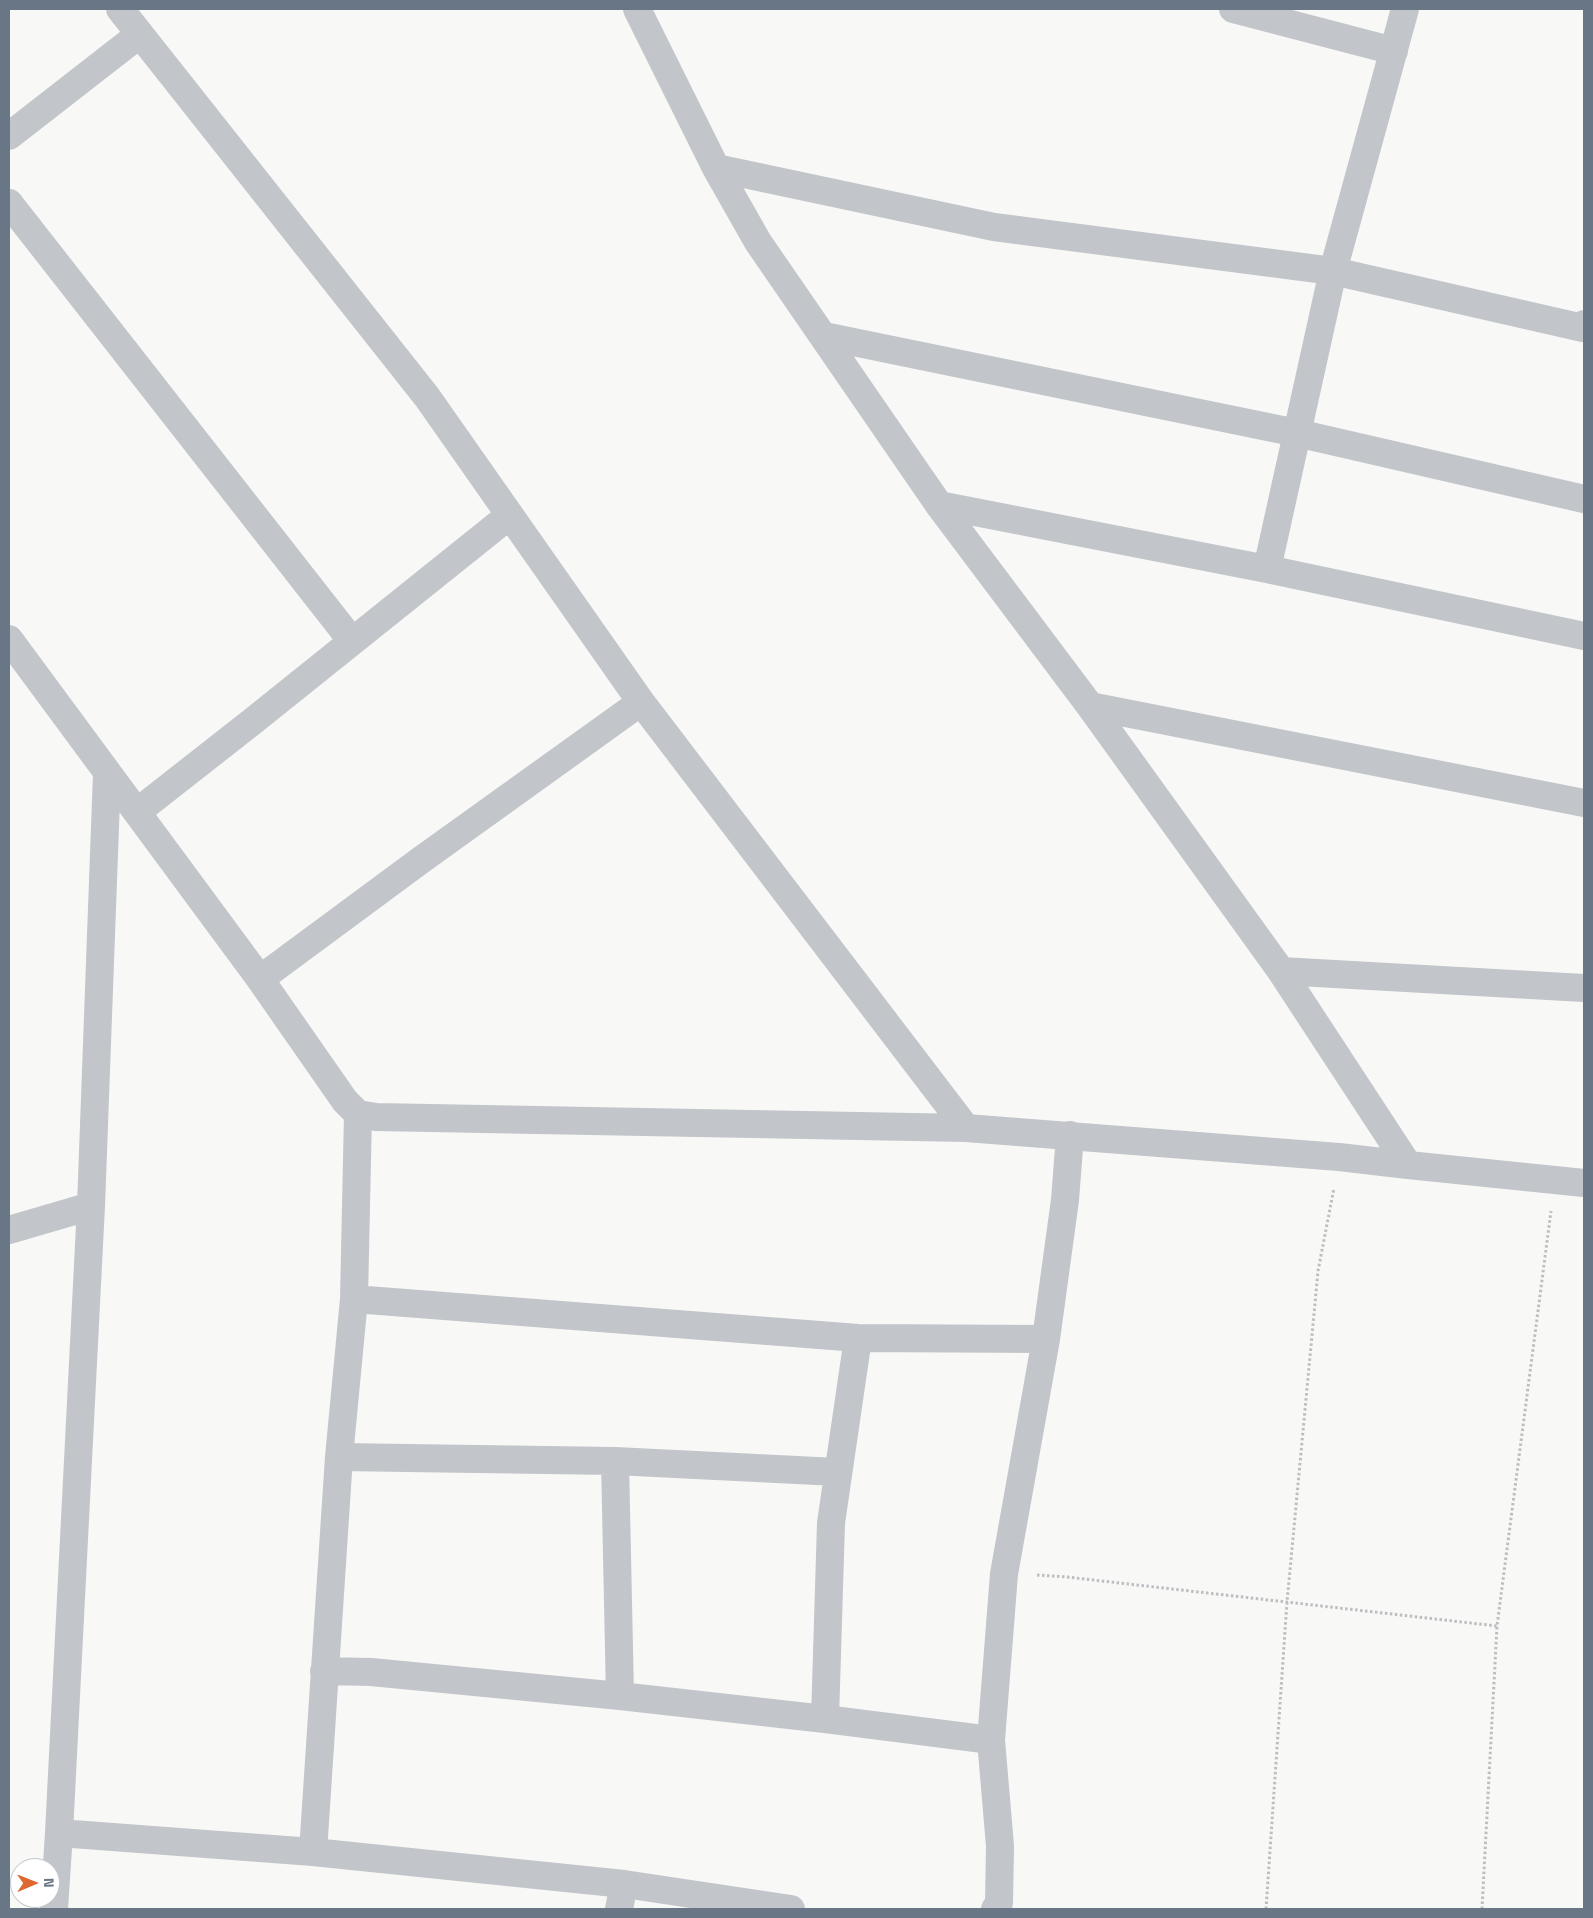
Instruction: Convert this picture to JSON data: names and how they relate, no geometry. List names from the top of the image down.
{
  "north": "right"
}
